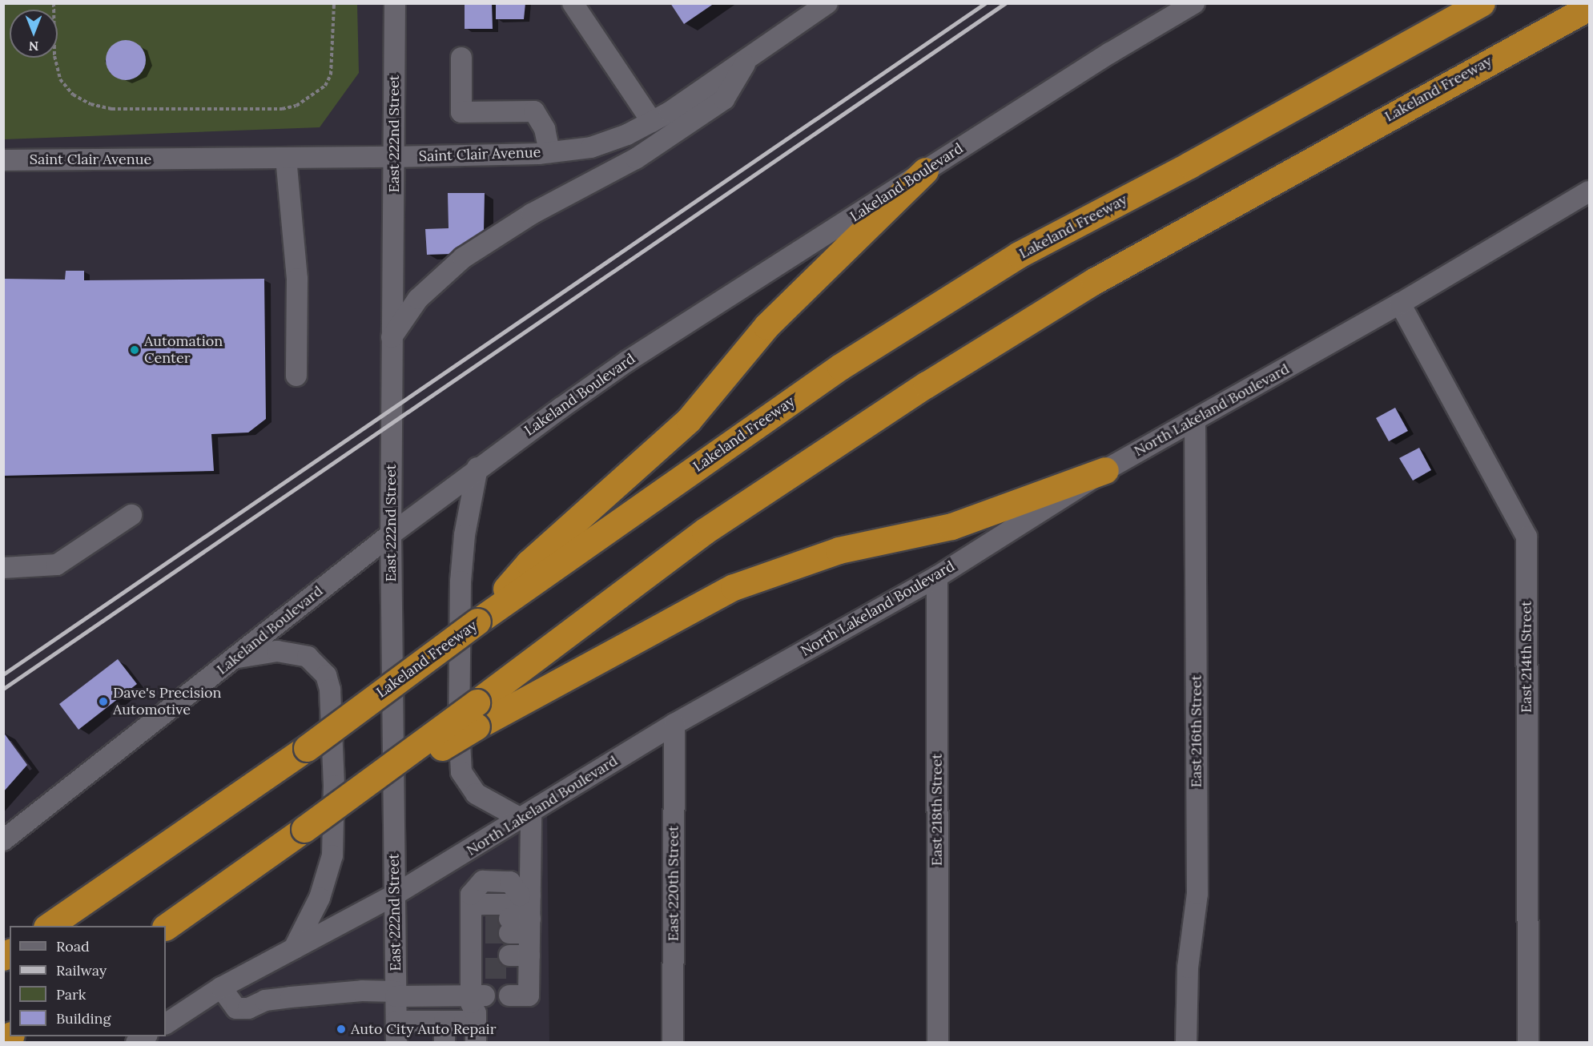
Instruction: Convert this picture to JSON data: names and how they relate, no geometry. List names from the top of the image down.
{
  "streets": {
    "highway": ["Lakeland Freeway"],
    "street": [
      "East 222nd Street",
      "Saint Clair Avenue",
      "Lakeland Boulevard",
      "North Lakeland Boulevard",
      "East 214th Street",
      "East 216th Street",
      "East 218th Street",
      "East 220th Street"
    ]
  },
  "crossings": [
    ["East 222nd Street", "Saint Clair Avenue"],
    ["East 222nd Street", "Lakeland Boulevard"],
    ["East 222nd Street", "North Lakeland Boulevard"],
    ["North Lakeland Boulevard", "East 214th Street"],
    ["North Lakeland Boulevard", "East 216th Street"],
    ["North Lakeland Boulevard", "East 218th Street"],
    ["North Lakeland Boulevard", "East 220th Street"]
  ],
  "places": ["Automation Center", "Dave's Precision Automotive", "Auto City Auto Repair"],
  "legend": [
    "Road",
    "Railway",
    "Park",
    "Building"
  ],
  "north": "bottom"
}
